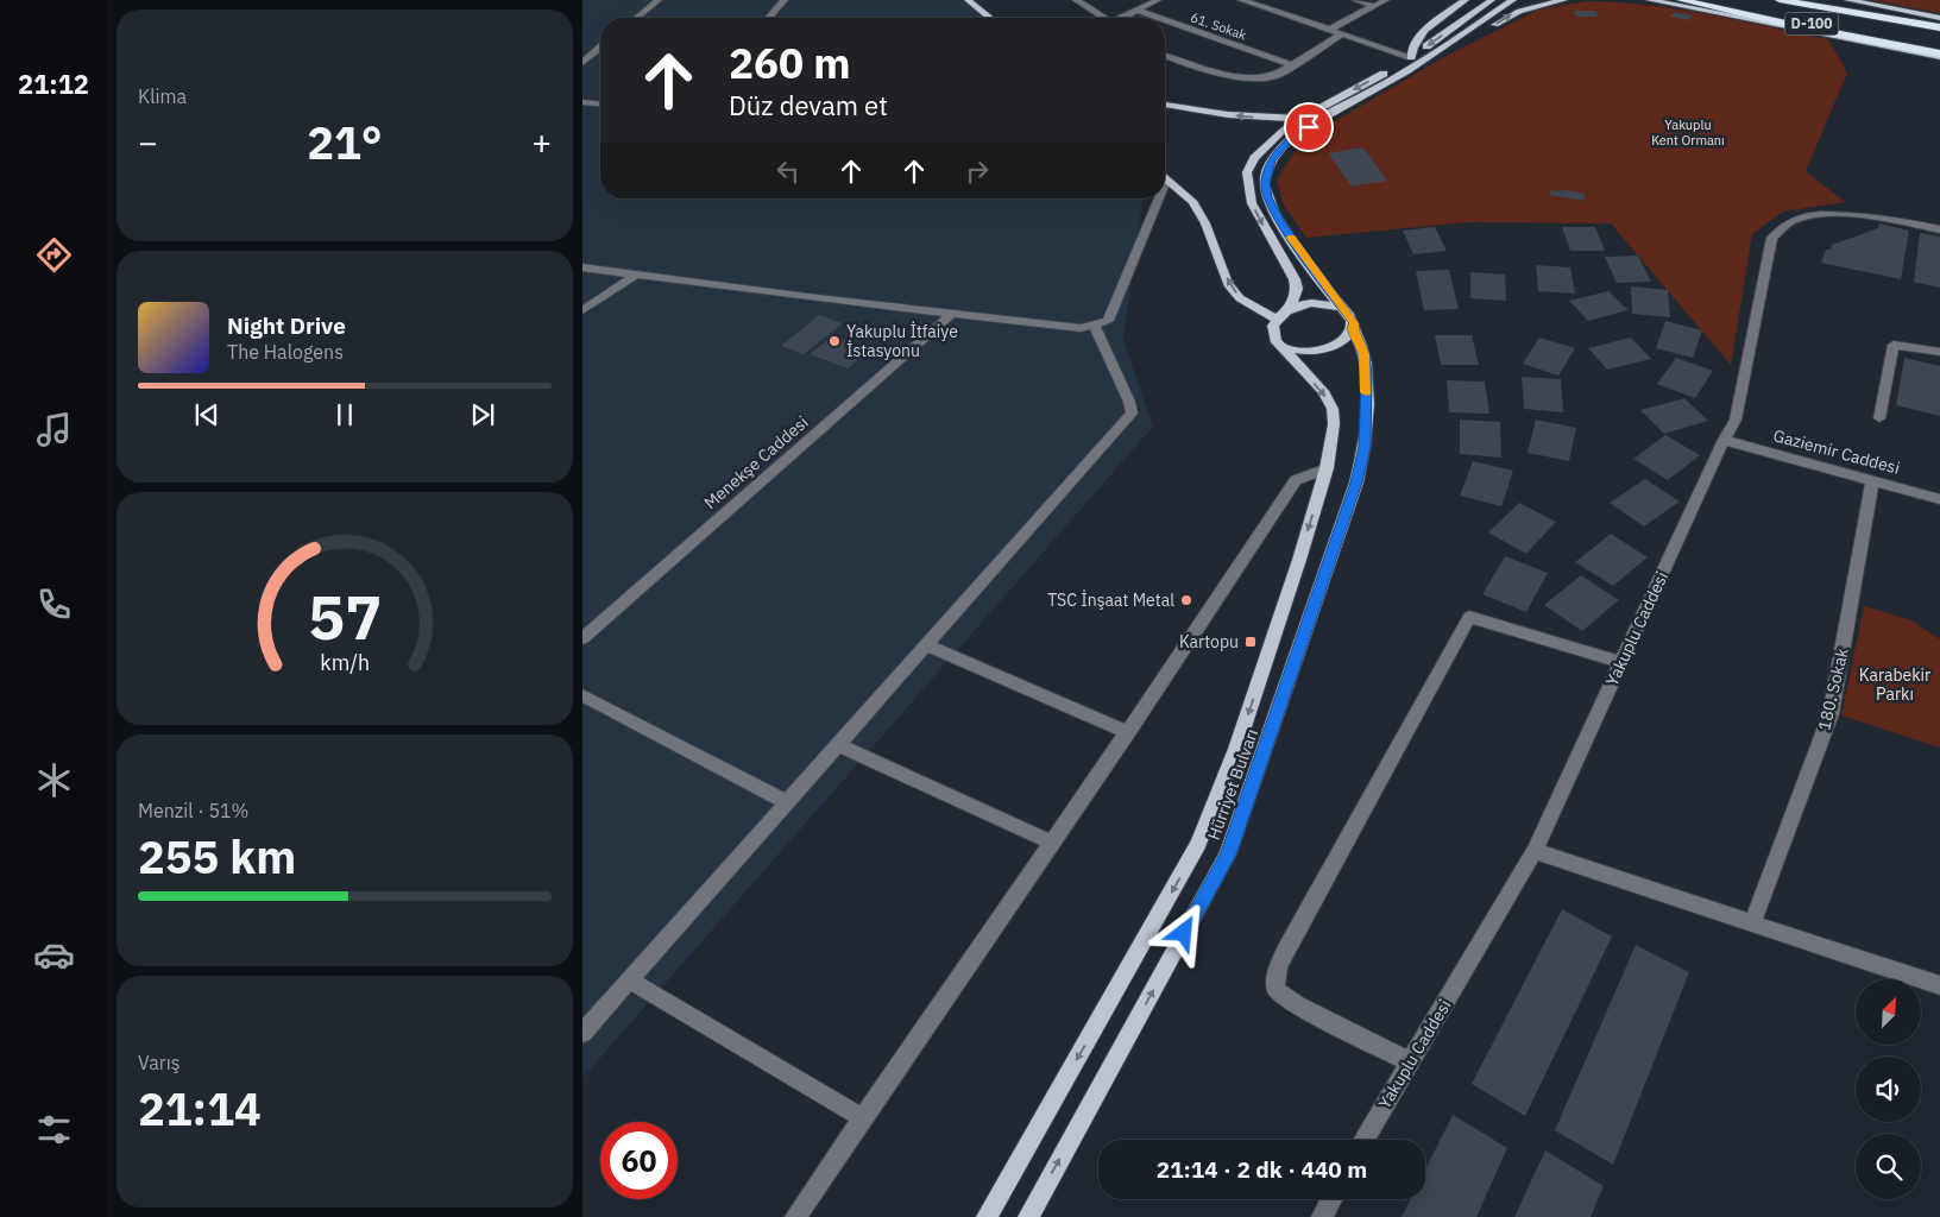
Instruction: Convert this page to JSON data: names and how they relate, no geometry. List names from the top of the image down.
{
  "streets": {
    "highway": ["D-100"],
    "main road": ["Hürriyet Bulvarı"],
    "street": [
      "61. Sokak",
      "Gaziemir Caddesi",
      "Menekşe Caddesi",
      "Yakuplu Caddesi",
      "180. Sokak"
    ]
  },
  "crossings": [
    ["Gaziemir Caddesi", "Yakuplu Caddesi"],
    ["Gaziemir Caddesi", "180. Sokak"]
  ],
  "parks": ["Yakuplu Kent Ormanı", "Karabekir Parkı"],
  "places": {
    "other": ["Yakuplu İtfaiye İstasyonu", "TSC İnşaat Metal"],
    "transit": ["Kartopu"]
  },
  "north": "top right",
  "page": {
    "tabs": "21:12",
    "tile": [
      "Klima",
      ["Menzil · 51%", "255 km"],
      ["Varış", "21:14"]
    ],
    "turn": ["260 m", "Düz devam et"],
    "heat": ["−", "21°", "+"],
    "song": ["Night Drive", "The Halogens"],
    "limit": "60",
    "trip": "21:14 · 2 dk · 440 m",
    "gauge": ["57", "km/h"]
  }
}
